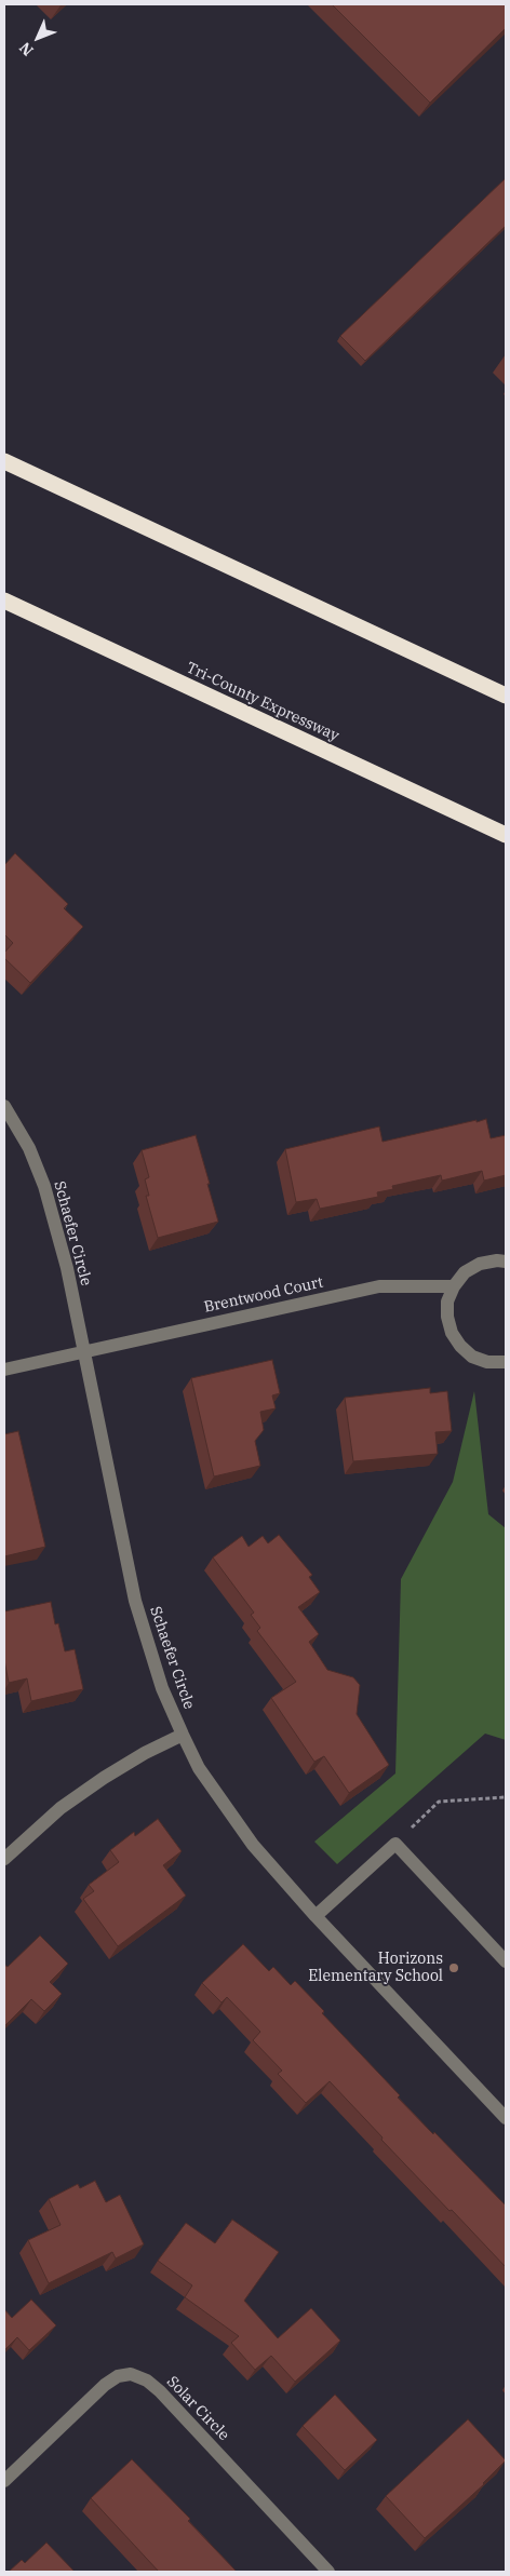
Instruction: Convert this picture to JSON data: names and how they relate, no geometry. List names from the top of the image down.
{
  "streets": {
    "highway": ["Tri-County Expressway"],
    "street": ["Schaefer Circle", "Brentwood Court", "Solar Circle"]
  },
  "crossings": [
    ["Schaefer Circle", "Brentwood Court"]
  ],
  "places": ["Horizons Elementary School"],
  "north": "bottom left"
}
